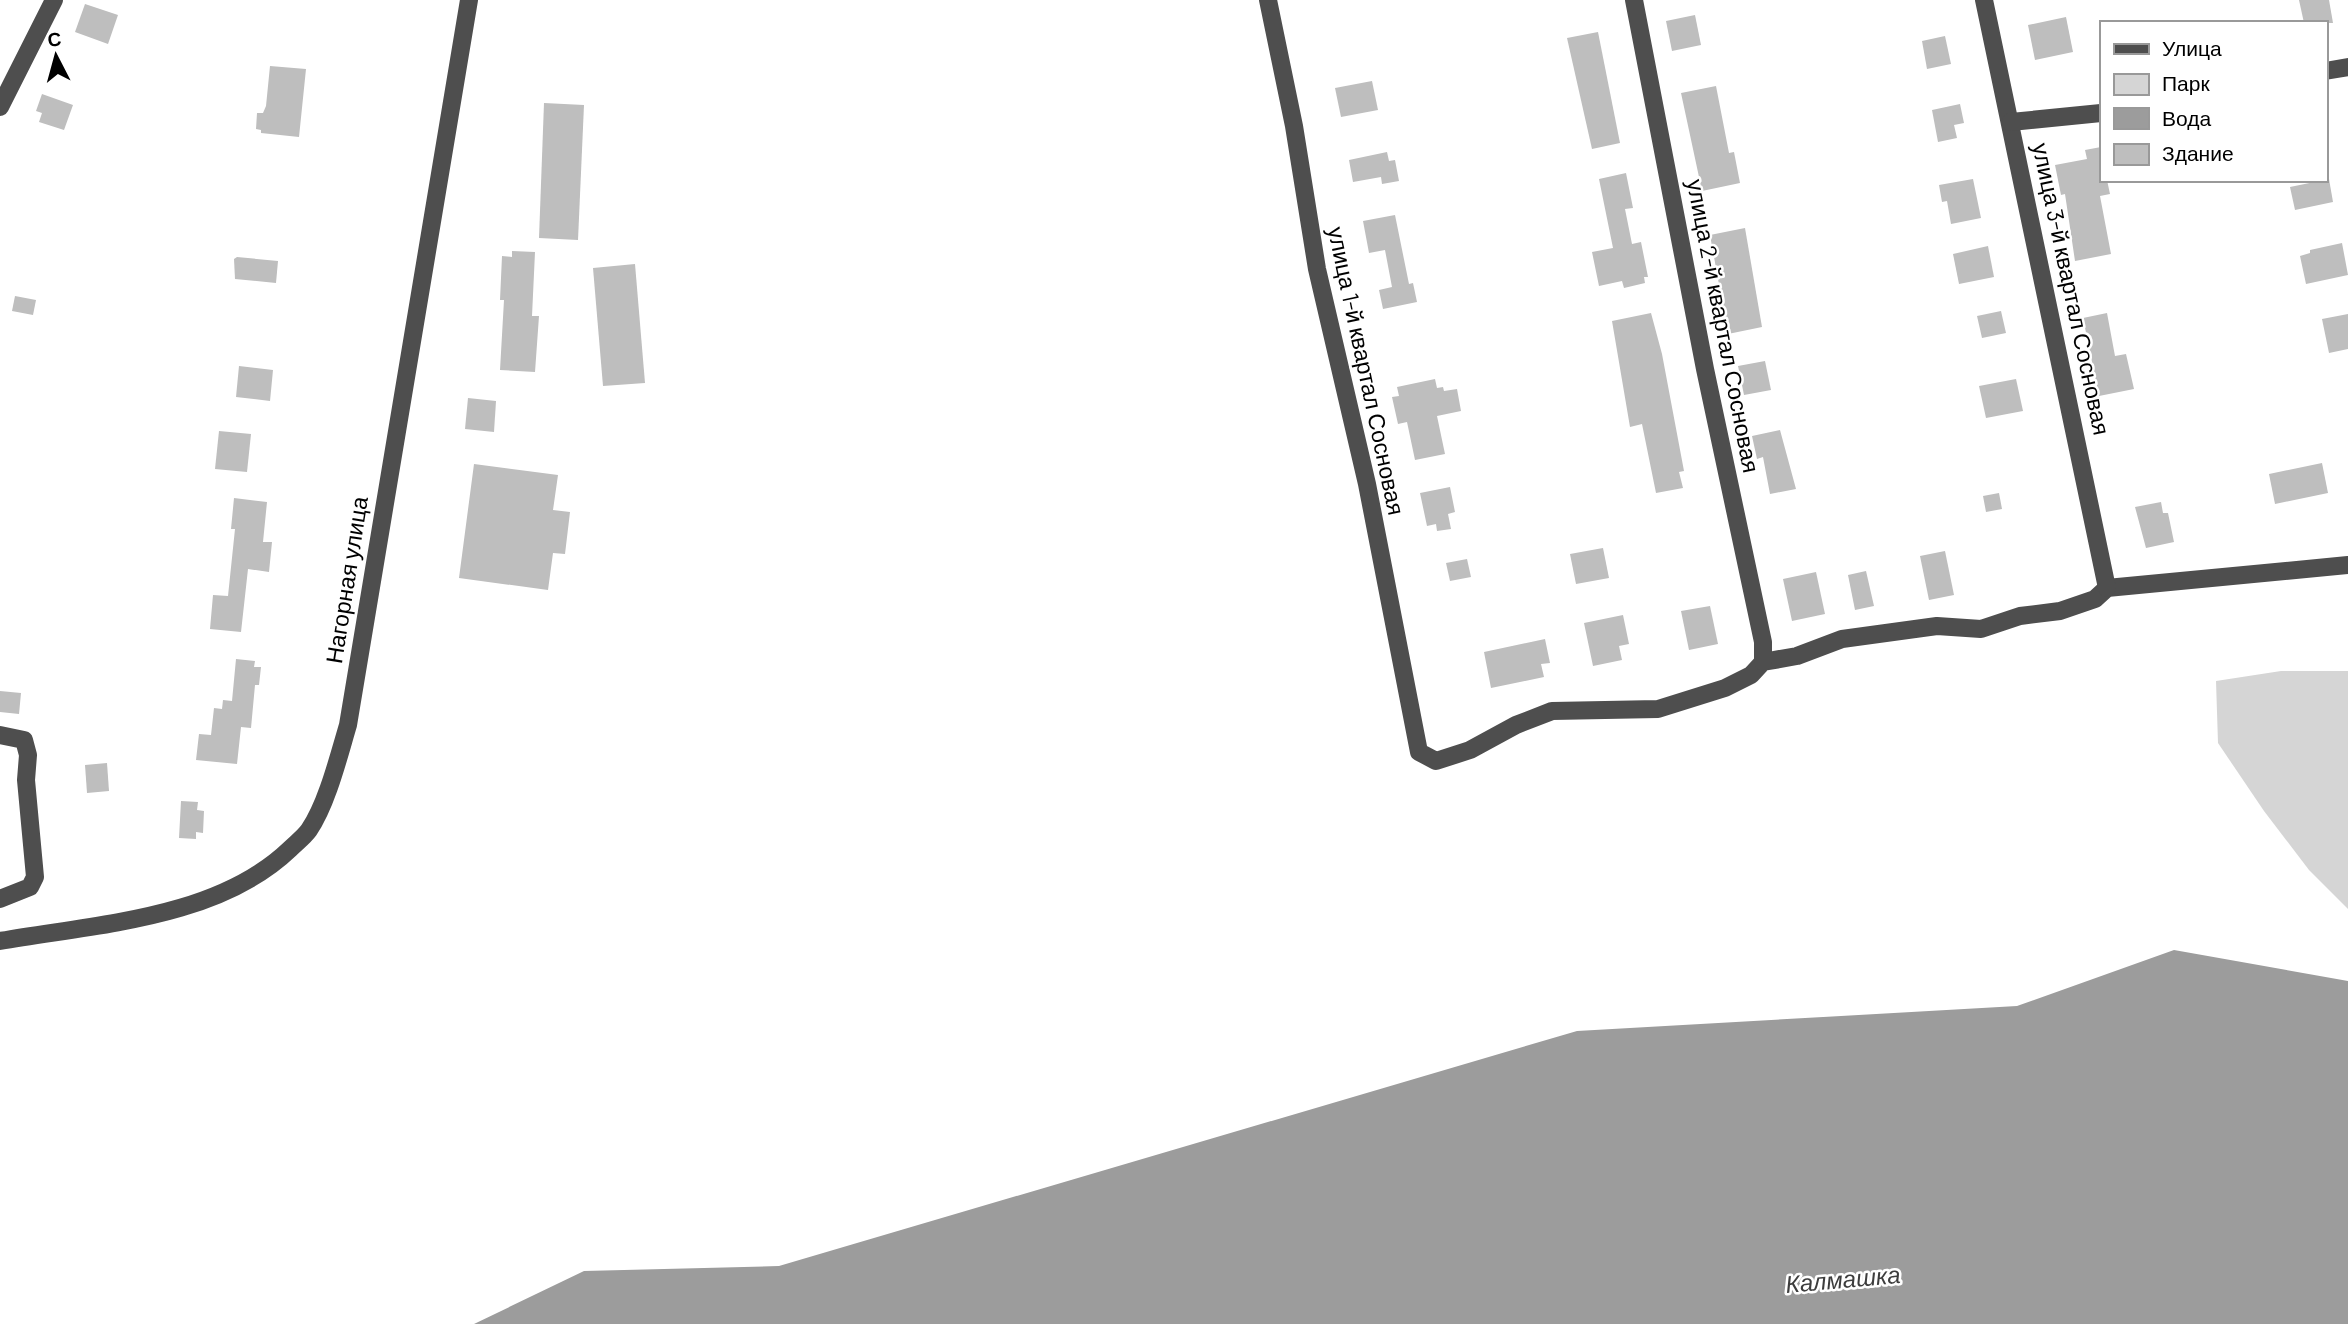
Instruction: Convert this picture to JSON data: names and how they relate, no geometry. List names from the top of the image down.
{
  "streets": {
    "street": [
      "улица 3-й квартал Сосновая",
      "улица 2-й квартал Сосновая",
      "улица 1-й квартал Сосновая",
      "Нагорная улица"
    ]
  },
  "crossings": [
    ["улица 2-й квартал Сосновая", "улица 1-й квартал Сосновая"]
  ],
  "water": ["Калмашка"],
  "legend": [
    "Улица",
    "Парк",
    "Вода",
    "Здание"
  ],
  "north": "top"
}
